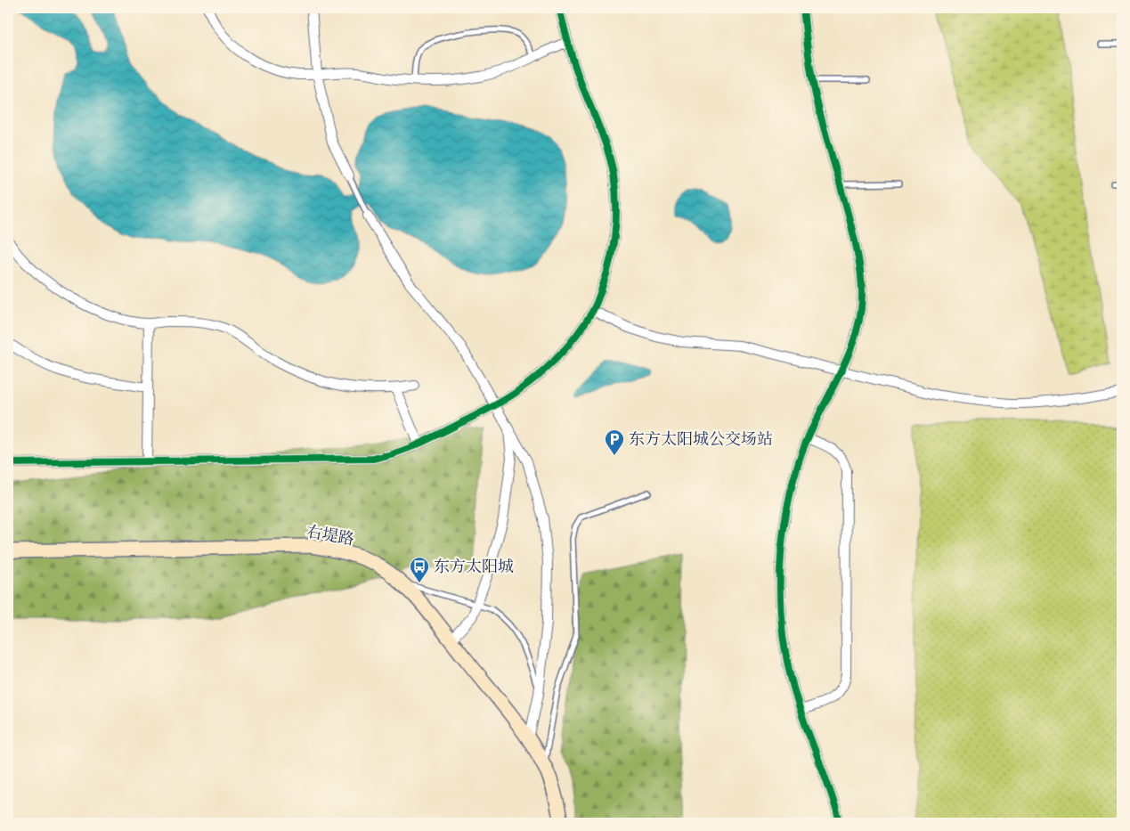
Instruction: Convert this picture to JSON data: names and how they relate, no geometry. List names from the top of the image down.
{
  "streets": {
    "main road": ["右堤路"]
  },
  "places": {
    "parking": ["东方太阳城公交场站"],
    "bus stop": ["东方太阳城"]
  }
}
